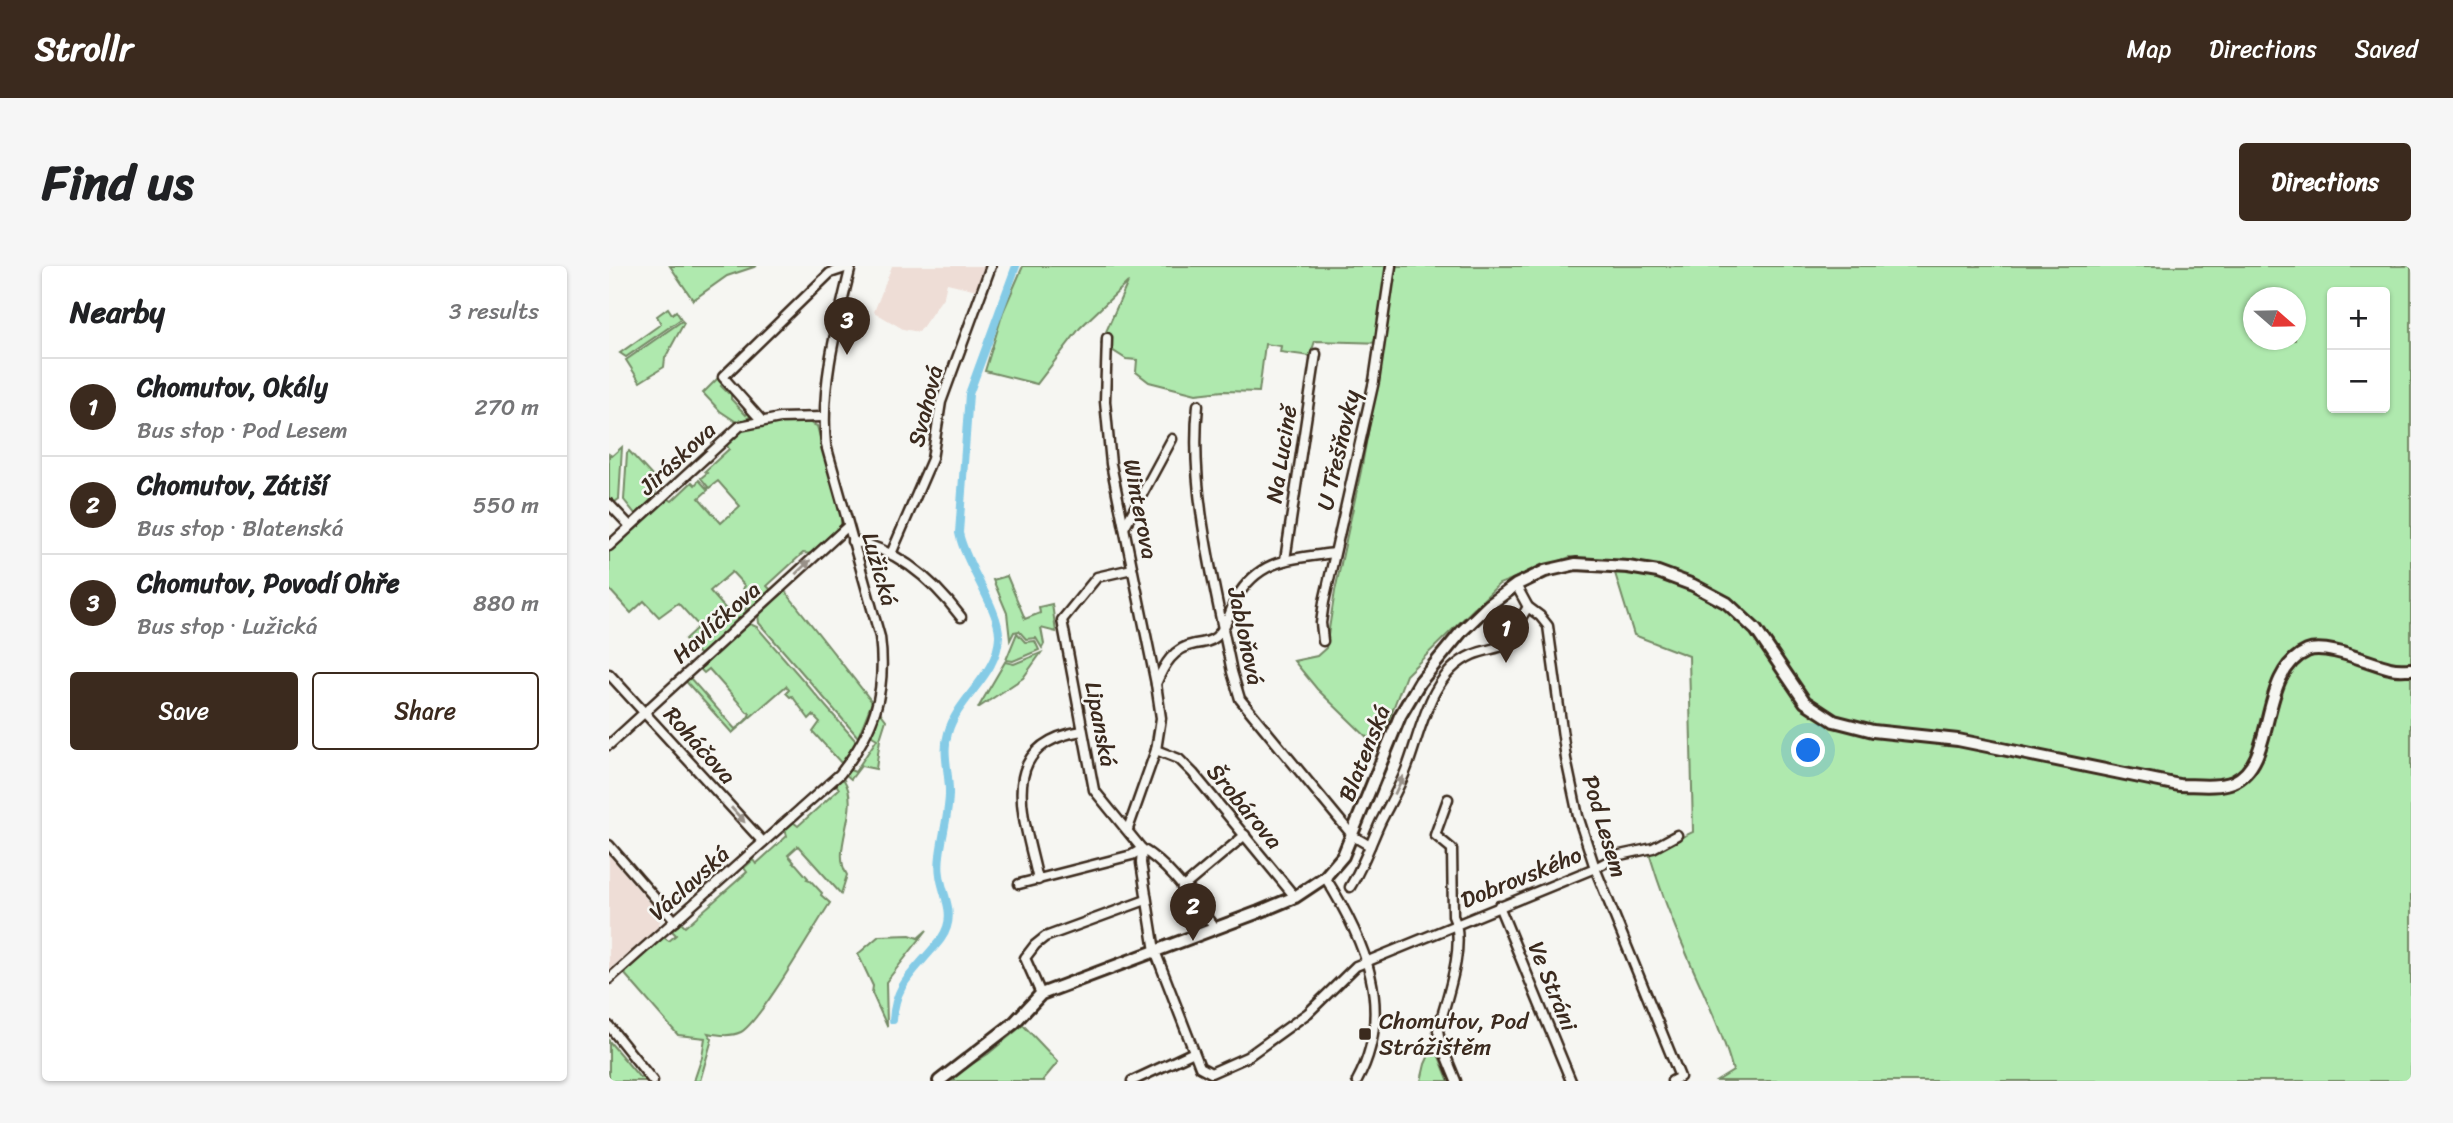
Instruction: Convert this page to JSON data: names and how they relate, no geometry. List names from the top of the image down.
{
  "streets": {
    "street": [
      "Svahová",
      "U Třešňovky",
      "Na Lucině",
      "Jiráskova",
      "Winterova",
      "Lužická",
      "Havlíčkova",
      "Jabloňová",
      "Lipanská",
      "Roháčova",
      "Blatenská",
      "Šrobárova",
      "Pod Lesem",
      "Dobrovského",
      "Václavská",
      "Ve Stráni"
    ]
  },
  "crossings": [
    ["Jiráskova", "Lužická"],
    ["Winterova", "Lipanská"],
    ["Winterova", "Šrobárova"],
    ["Lužická", "Havlíčkova"],
    ["Lužická", "Roháčova"],
    ["Lužická", "Václavská"],
    ["Havlíčkova", "Roháčova"],
    ["Jabloňová", "Blatenská"],
    ["Lipanská", "Blatenská"],
    ["Roháčova", "Václavská"],
    ["Blatenská", "Šrobárova"],
    ["Blatenská", "Pod Lesem"],
    ["Blatenská", "Dobrovského"],
    ["Pod Lesem", "Dobrovského"],
    ["Dobrovského", "Ve Stráni"]
  ],
  "one_way": ["Havlíčkova", "Roháčova"],
  "places": {
    "transit": ["Chomutov, Pod Strážištěm"]
  },
  "north": "right",
  "page": {
    "header": "Strollr",
    "nav": ["Map", "Directions", "Saved"],
    "title": "Find us",
    "buttons": [
      "Directions",
      ["Save", "Share"]
    ],
    "heading": ["Nearby", "3 results"],
    "map_buttons": ["+", "−"],
    "pins": ["3", "1", "2"],
    "list": [
      {
        "mark": "1",
        "name": "Chomutov, Okály",
        "note": "Bus stop · Pod Lesem",
        "value": "270 m"
      },
      {
        "mark": "2",
        "name": "Chomutov, Zátiší",
        "note": "Bus stop · Blatenská",
        "value": "550 m"
      },
      {
        "mark": "3",
        "name": "Chomutov, Povodí Ohře",
        "note": "Bus stop · Lužická",
        "value": "880 m"
      }
    ]
  }
}
